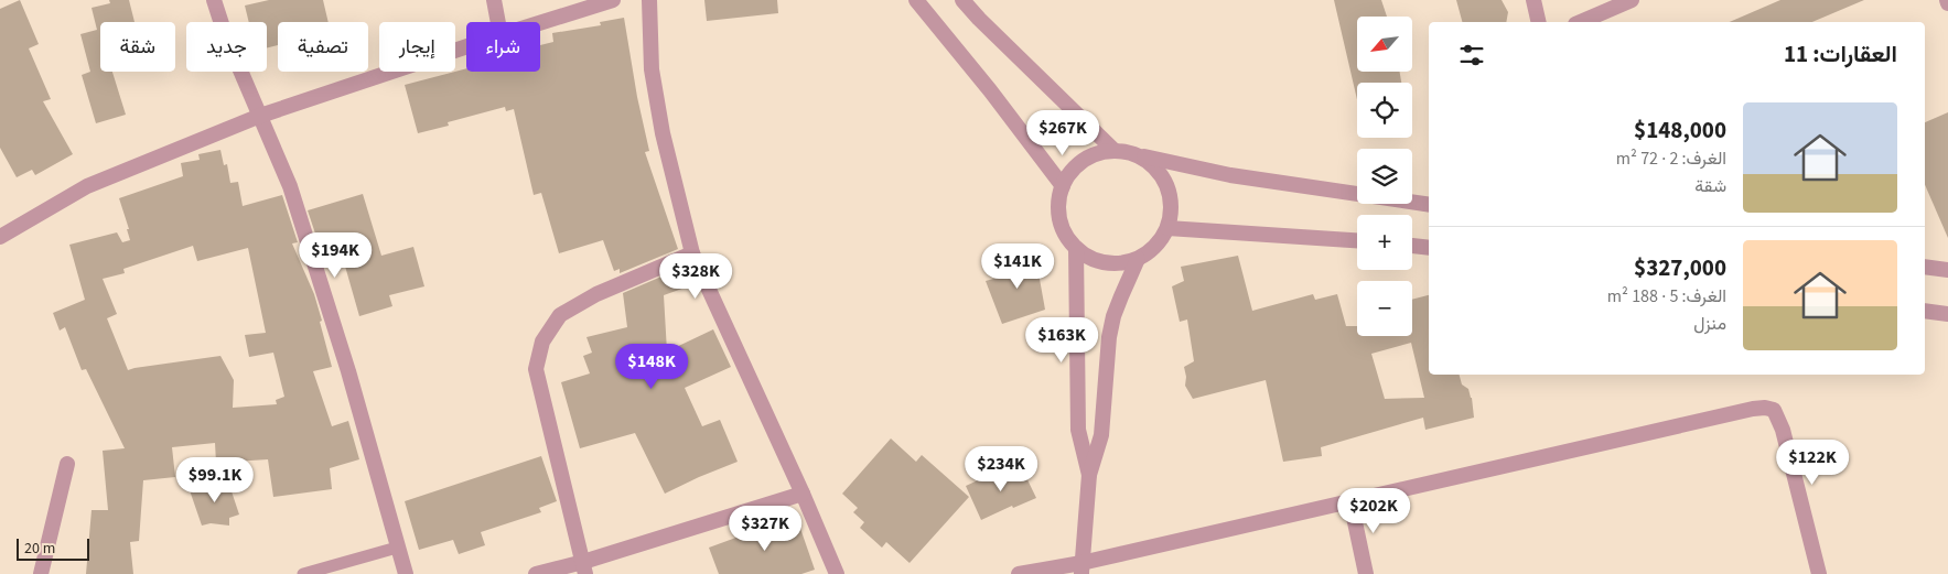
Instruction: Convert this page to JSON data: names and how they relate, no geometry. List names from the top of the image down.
{
  "scale_bar": "20 m",
  "north": "bottom left",
  "page": {
    "map_buttons": ["+", "−"],
    "chip": [
      "شراء",
      "إيجار",
      "تصفية",
      "جديد",
      "شقة"
    ],
    "heading": "العقارات: 11",
    "list": [
      {
        "name": "$148,000",
        "note": "الغرف: 2 · 72 m² · شقة"
      },
      {
        "name": "$327,000",
        "note": "الغرف: 5 · 188 m² · منزل"
      }
    ],
    "price": [
      "$267K",
      "$194K",
      "$141K",
      "$328K",
      "$163K",
      "$148K",
      "$122K",
      "$234K",
      "$99.1K",
      "$202K",
      "$327K"
    ],
    "scale": "20 m"
  }
}
